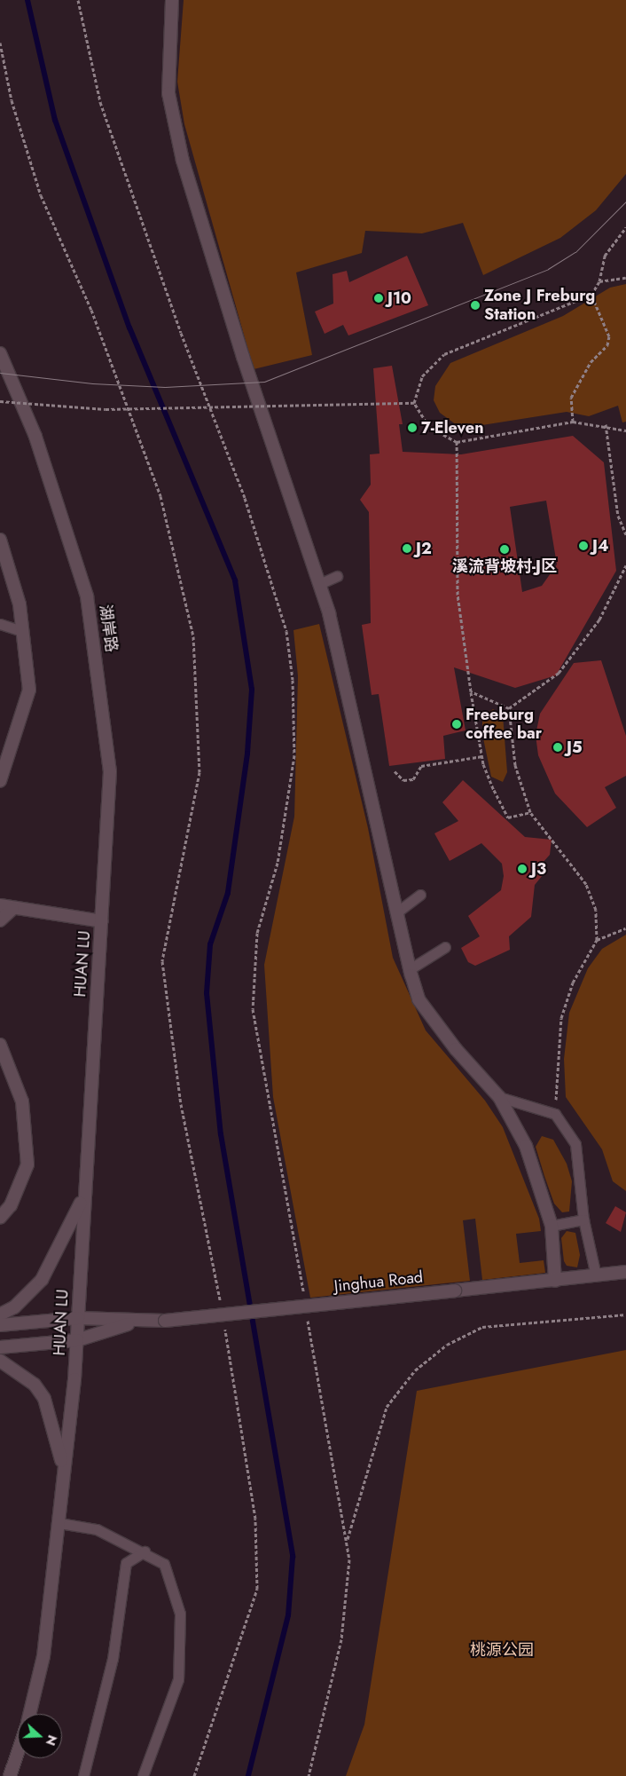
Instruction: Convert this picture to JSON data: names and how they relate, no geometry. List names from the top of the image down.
{
  "streets": {
    "street": ["湖岸路", "HUAN LU", "Jinghua Road"]
  },
  "crossings": [
    ["湖岸路", "HUAN LU"],
    ["HUAN LU", "Jinghua Road"]
  ],
  "parks": ["桃源公园"],
  "places": [
    "J10",
    "Zone J Freburg Station",
    "7-Eleven",
    "J4",
    "J2",
    "溪流背坡村-J区",
    "Freeburg coffee bar",
    "J5",
    "J3"
  ],
  "north": "right"
}
